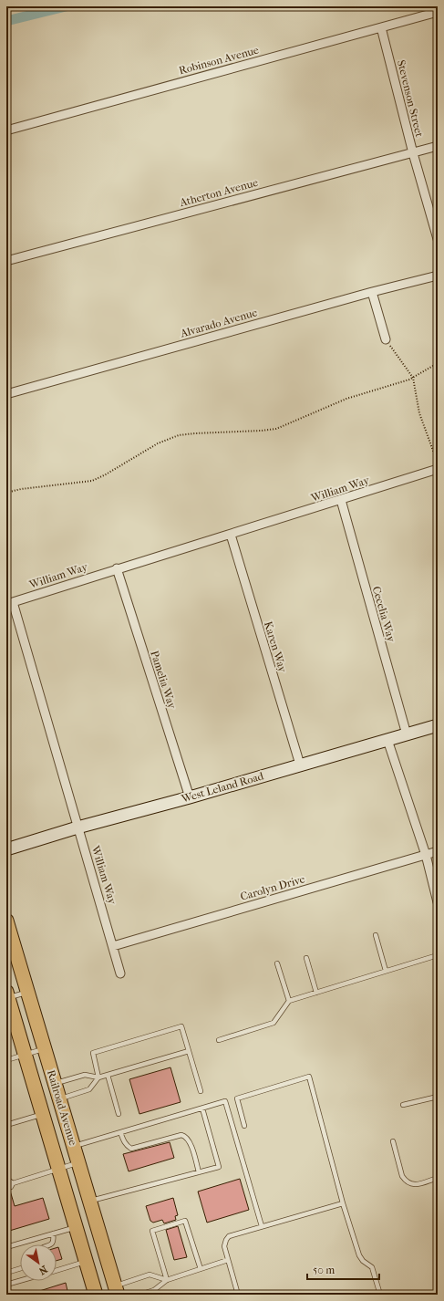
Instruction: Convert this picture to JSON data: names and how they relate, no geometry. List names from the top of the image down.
{
  "streets": {
    "highway": ["Railroad Avenue"],
    "main road": ["West Leland Road"],
    "street": [
      "Robinson Avenue",
      "Stevenson Street",
      "Atherton Avenue",
      "Alvarado Avenue",
      "William Way",
      "Cecelia Way",
      "Karen Way",
      "Pamelia Way",
      "Carolyn Drive"
    ]
  },
  "crossings": [
    ["Robinson Avenue", "Stevenson Street"],
    ["Stevenson Street", "Atherton Avenue"],
    ["William Way", "Cecelia Way"],
    ["William Way", "Karen Way"],
    ["William Way", "Pamelia Way"],
    ["William Way", "West Leland Road"],
    ["William Way", "Carolyn Drive"],
    ["Cecelia Way", "West Leland Road"],
    ["Karen Way", "West Leland Road"],
    ["Pamelia Way", "West Leland Road"]
  ],
  "scale_bar": "50 m",
  "north": "bottom right"
}
